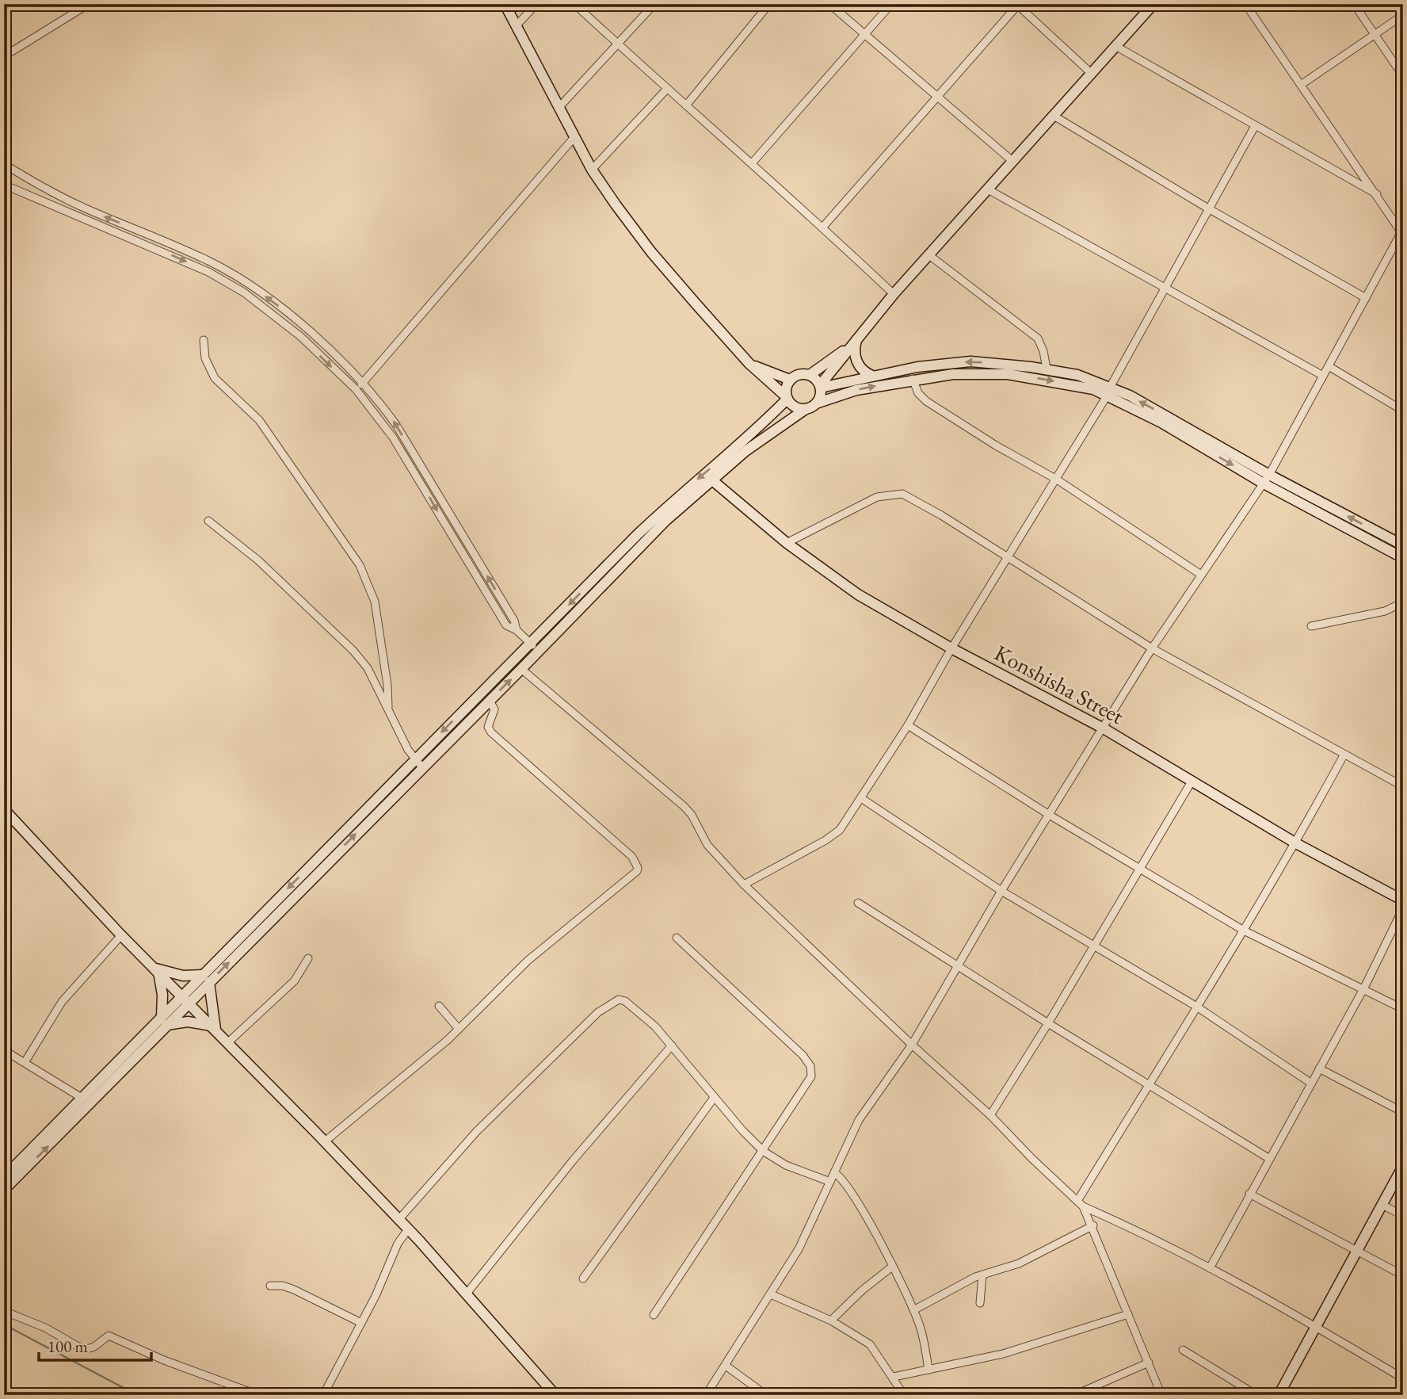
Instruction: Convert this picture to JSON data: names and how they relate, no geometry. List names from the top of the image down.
{
  "streets": {
    "main road": ["Konshisha Street"]
  },
  "scale_bar": "100 m"
}
